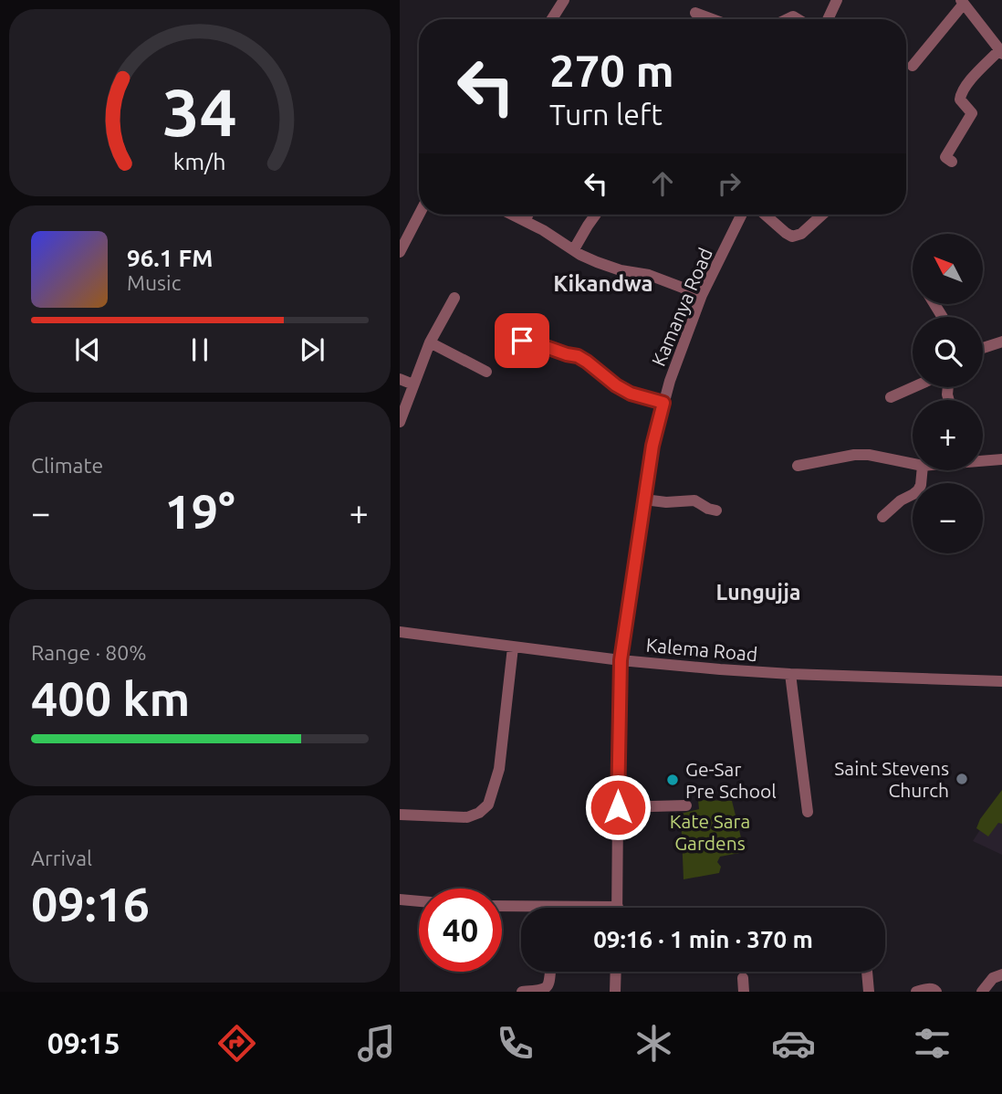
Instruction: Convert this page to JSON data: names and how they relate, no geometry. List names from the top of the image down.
{
  "streets": {
    "street": ["Kamanya Road", "Kalema Road"]
  },
  "crossings": [
    ["Kamanya Road", "Kalema Road"]
  ],
  "districts": ["Kikandwa", "Lungujja"],
  "parks": ["Kate Sara Gardens"],
  "places": ["Saint Stevens Church", "Ge-Sar Pre School"],
  "north": "top left",
  "page": {
    "turn": ["270 m", "Turn left"],
    "song": ["96.1 FM", "Music"],
    "map_buttons": ["+", "−"],
    "tile": [
      "Climate",
      ["Range · 80%", "400 km"],
      ["Arrival", "09:16"]
    ],
    "heat": ["−", "19°", "+"],
    "limit": "40",
    "trip": "09:16 · 1 min · 370 m",
    "tabs": "09:15",
    "gauge": ["34", "km/h"]
  }
}
